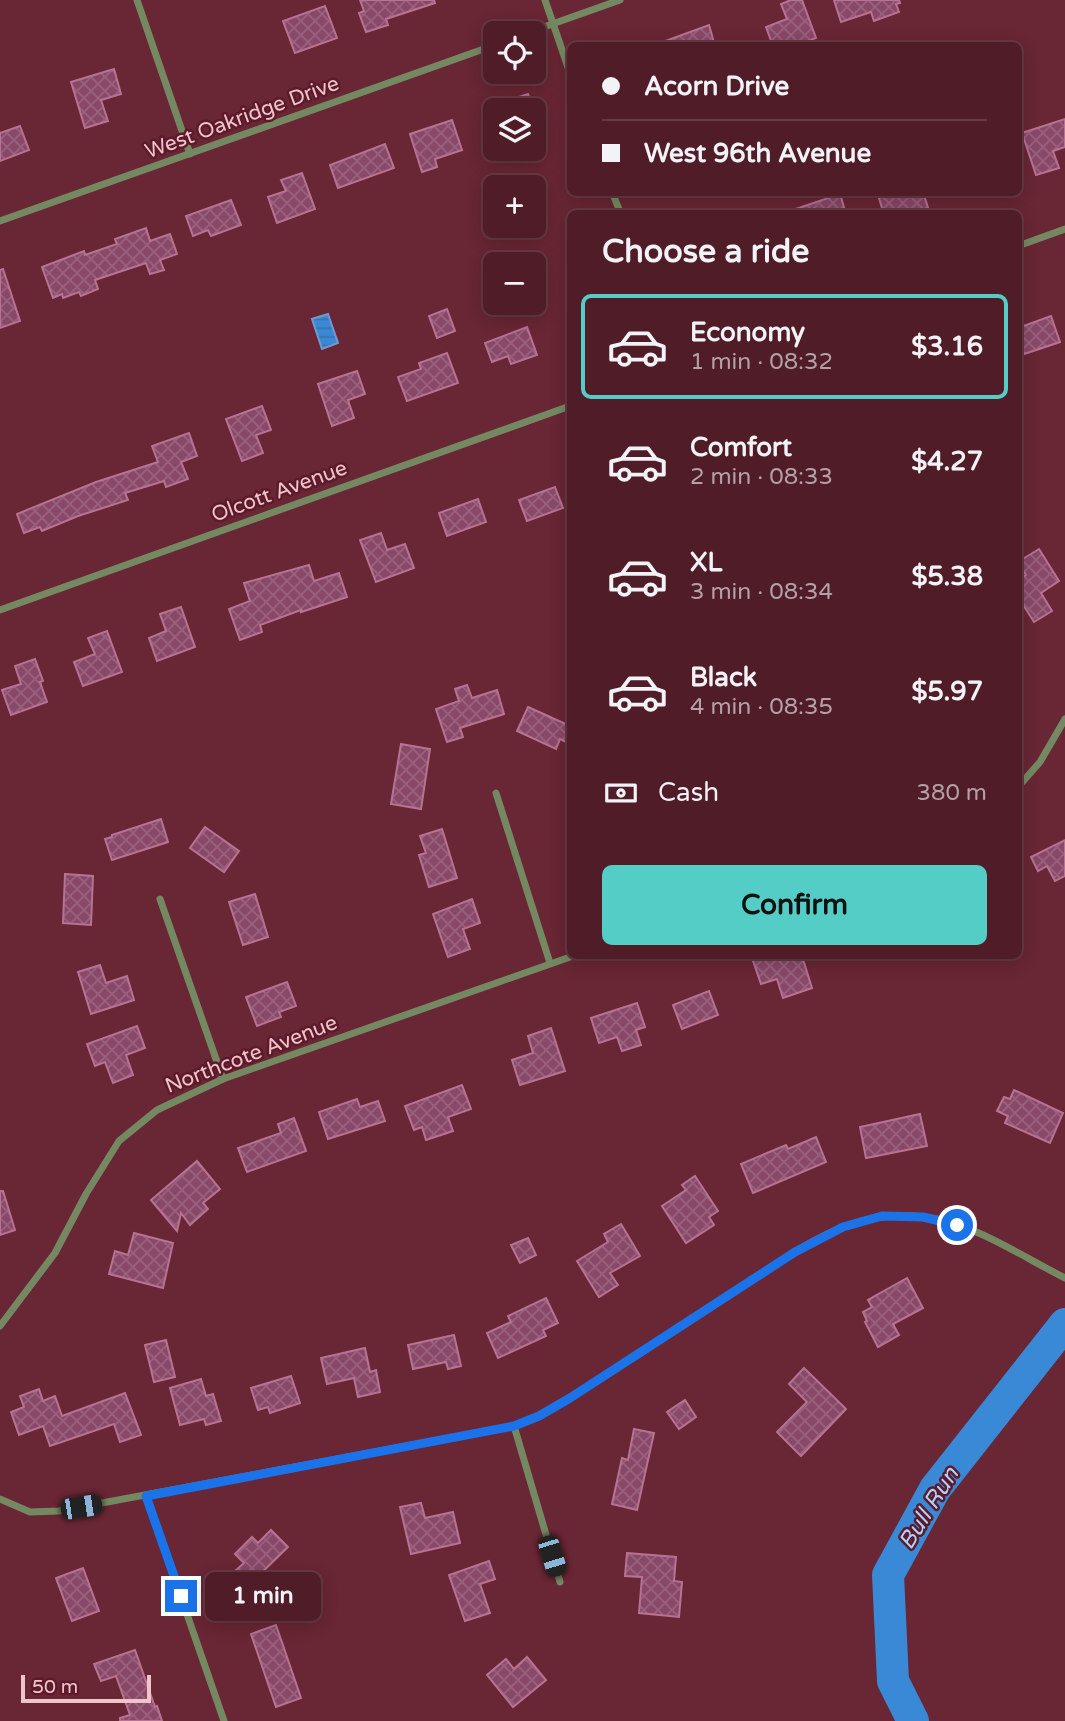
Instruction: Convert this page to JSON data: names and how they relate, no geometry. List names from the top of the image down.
{
  "streets": {
    "street": ["West Oakridge Drive", "Olcott Avenue", "Northcote Avenue"]
  },
  "water": ["Bull Run"],
  "scale_bar": "50 m",
  "page": {
    "map_buttons": ["+", "−"],
    "banner": ["Acorn Drive", "West 96th Avenue"],
    "heading": "Choose a ride",
    "list": [
      {
        "name": "Economy",
        "note": "1 min · 08:32",
        "value": "$3.16"
      },
      {
        "name": "Comfort",
        "note": "2 min · 08:33",
        "value": "$4.27"
      },
      {
        "name": "XL",
        "note": "3 min · 08:34",
        "value": "$5.38"
      },
      {
        "name": "Black",
        "note": "4 min · 08:35",
        "value": "$5.97"
      }
    ],
    "pay": ["Cash", "380 m"],
    "buttons": "Confirm",
    "bubble": "1 min",
    "scale": "50 m"
  }
}
